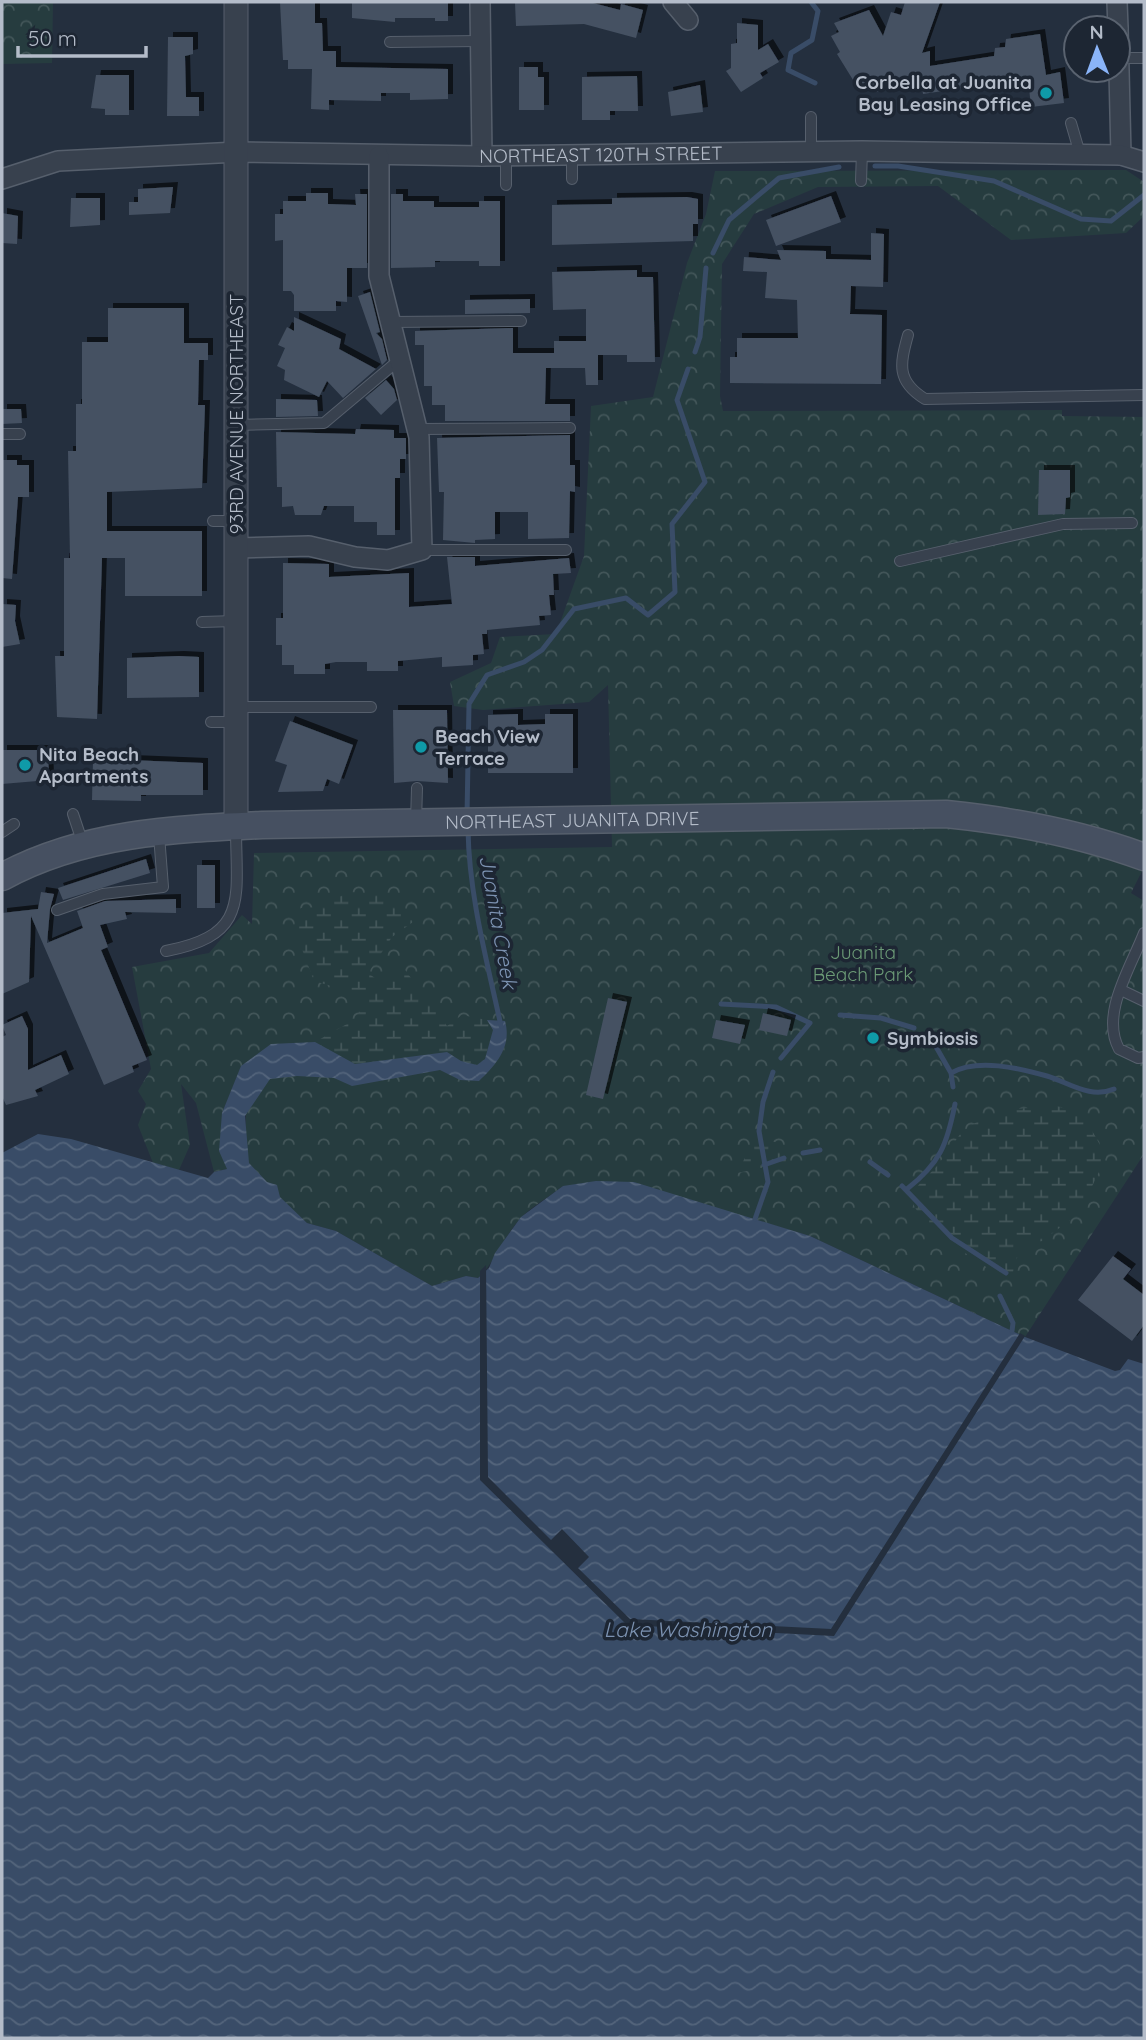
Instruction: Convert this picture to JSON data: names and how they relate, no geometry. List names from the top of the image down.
{
  "streets": {
    "main road": ["NORTHEAST JUANITA DRIVE"],
    "street": ["NORTHEAST 120TH STREET", "93RD AVENUE NORTHEAST"]
  },
  "crossings": [
    ["NORTHEAST 120TH STREET", "93RD AVENUE NORTHEAST"],
    ["93RD AVENUE NORTHEAST", "NORTHEAST JUANITA DRIVE"]
  ],
  "water": ["Juanita Creek", "Lake Washington"],
  "parks": ["Juanita Beach Park"],
  "places": [
    "Corbella at Juanita Bay Leasing Office",
    "Beach View Terrace",
    "Nita Beach Apartments",
    "Symbiosis"
  ],
  "scale_bar": "50 m",
  "north": "top"
}
